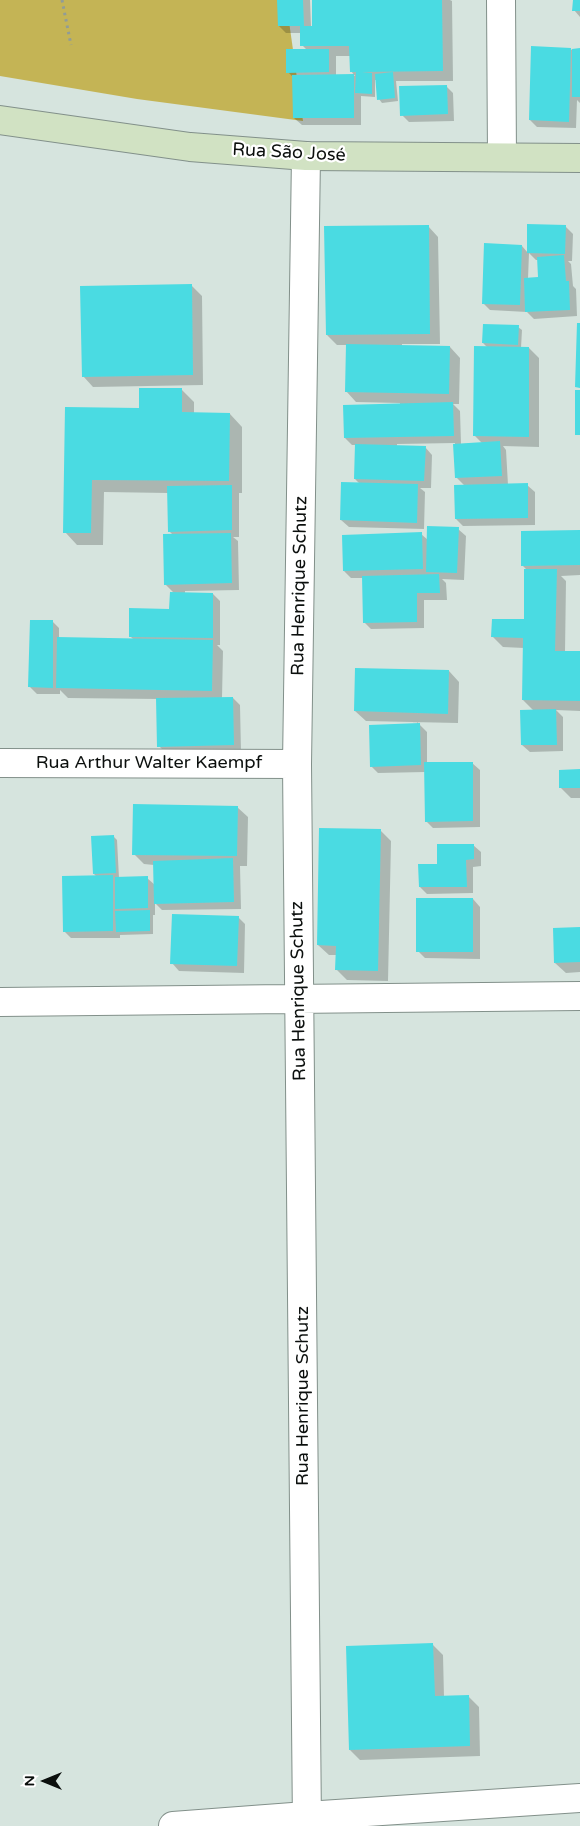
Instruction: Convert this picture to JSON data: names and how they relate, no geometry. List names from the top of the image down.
{
  "streets": {
    "main road": ["Rua São José"],
    "street": ["Rua Henrique Schutz", "Rua Arthur Walter Kaempf"]
  },
  "crossings": [
    ["Rua São José", "Rua Henrique Schutz"],
    ["Rua Henrique Schutz", "Rua Arthur Walter Kaempf"]
  ],
  "north": "left"
}
